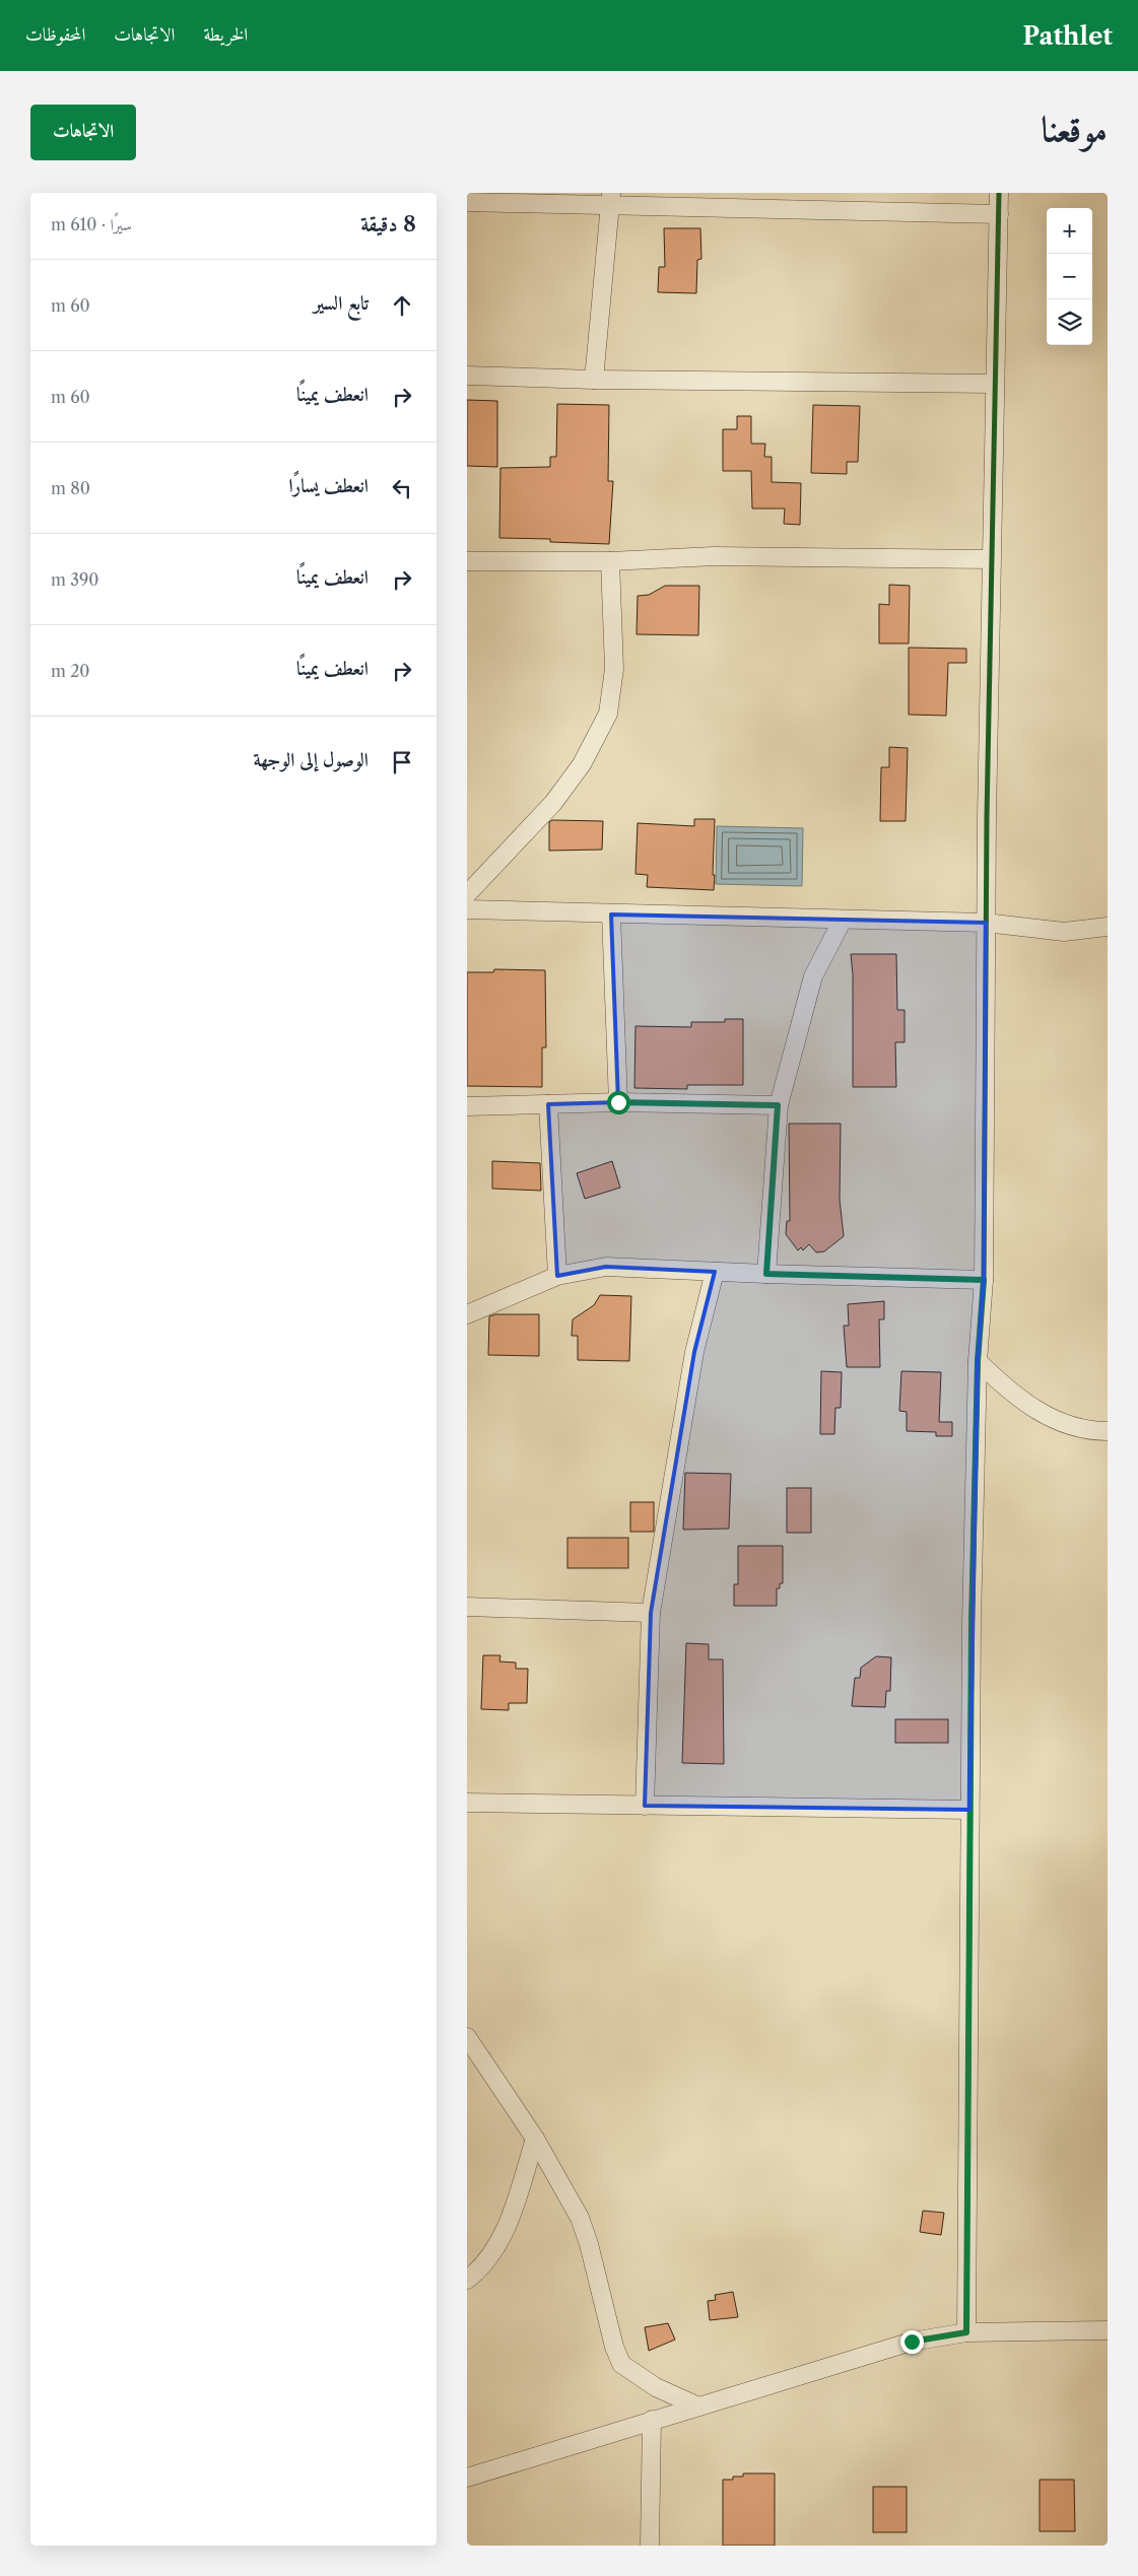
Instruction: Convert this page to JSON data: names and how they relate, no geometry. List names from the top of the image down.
{
  "page": {
    "header": "Pathlet",
    "nav": ["الخريطة", "الاتجاهات", "المحفوظات"],
    "title": "موقعنا",
    "buttons": "الاتجاهات",
    "heading": ["8 دقيقة", "سيرًا · 610 m"],
    "map_buttons": ["+", "−"],
    "list": [
      ["تابع السير", "60 m"],
      ["انعطف يمينًا", "60 m"],
      ["انعطف يسارًا", "80 m"],
      ["انعطف يمينًا", "390 m"],
      ["انعطف يمينًا", "20 m"],
      "الوصول إلى الوجهة"
    ]
  }
}
